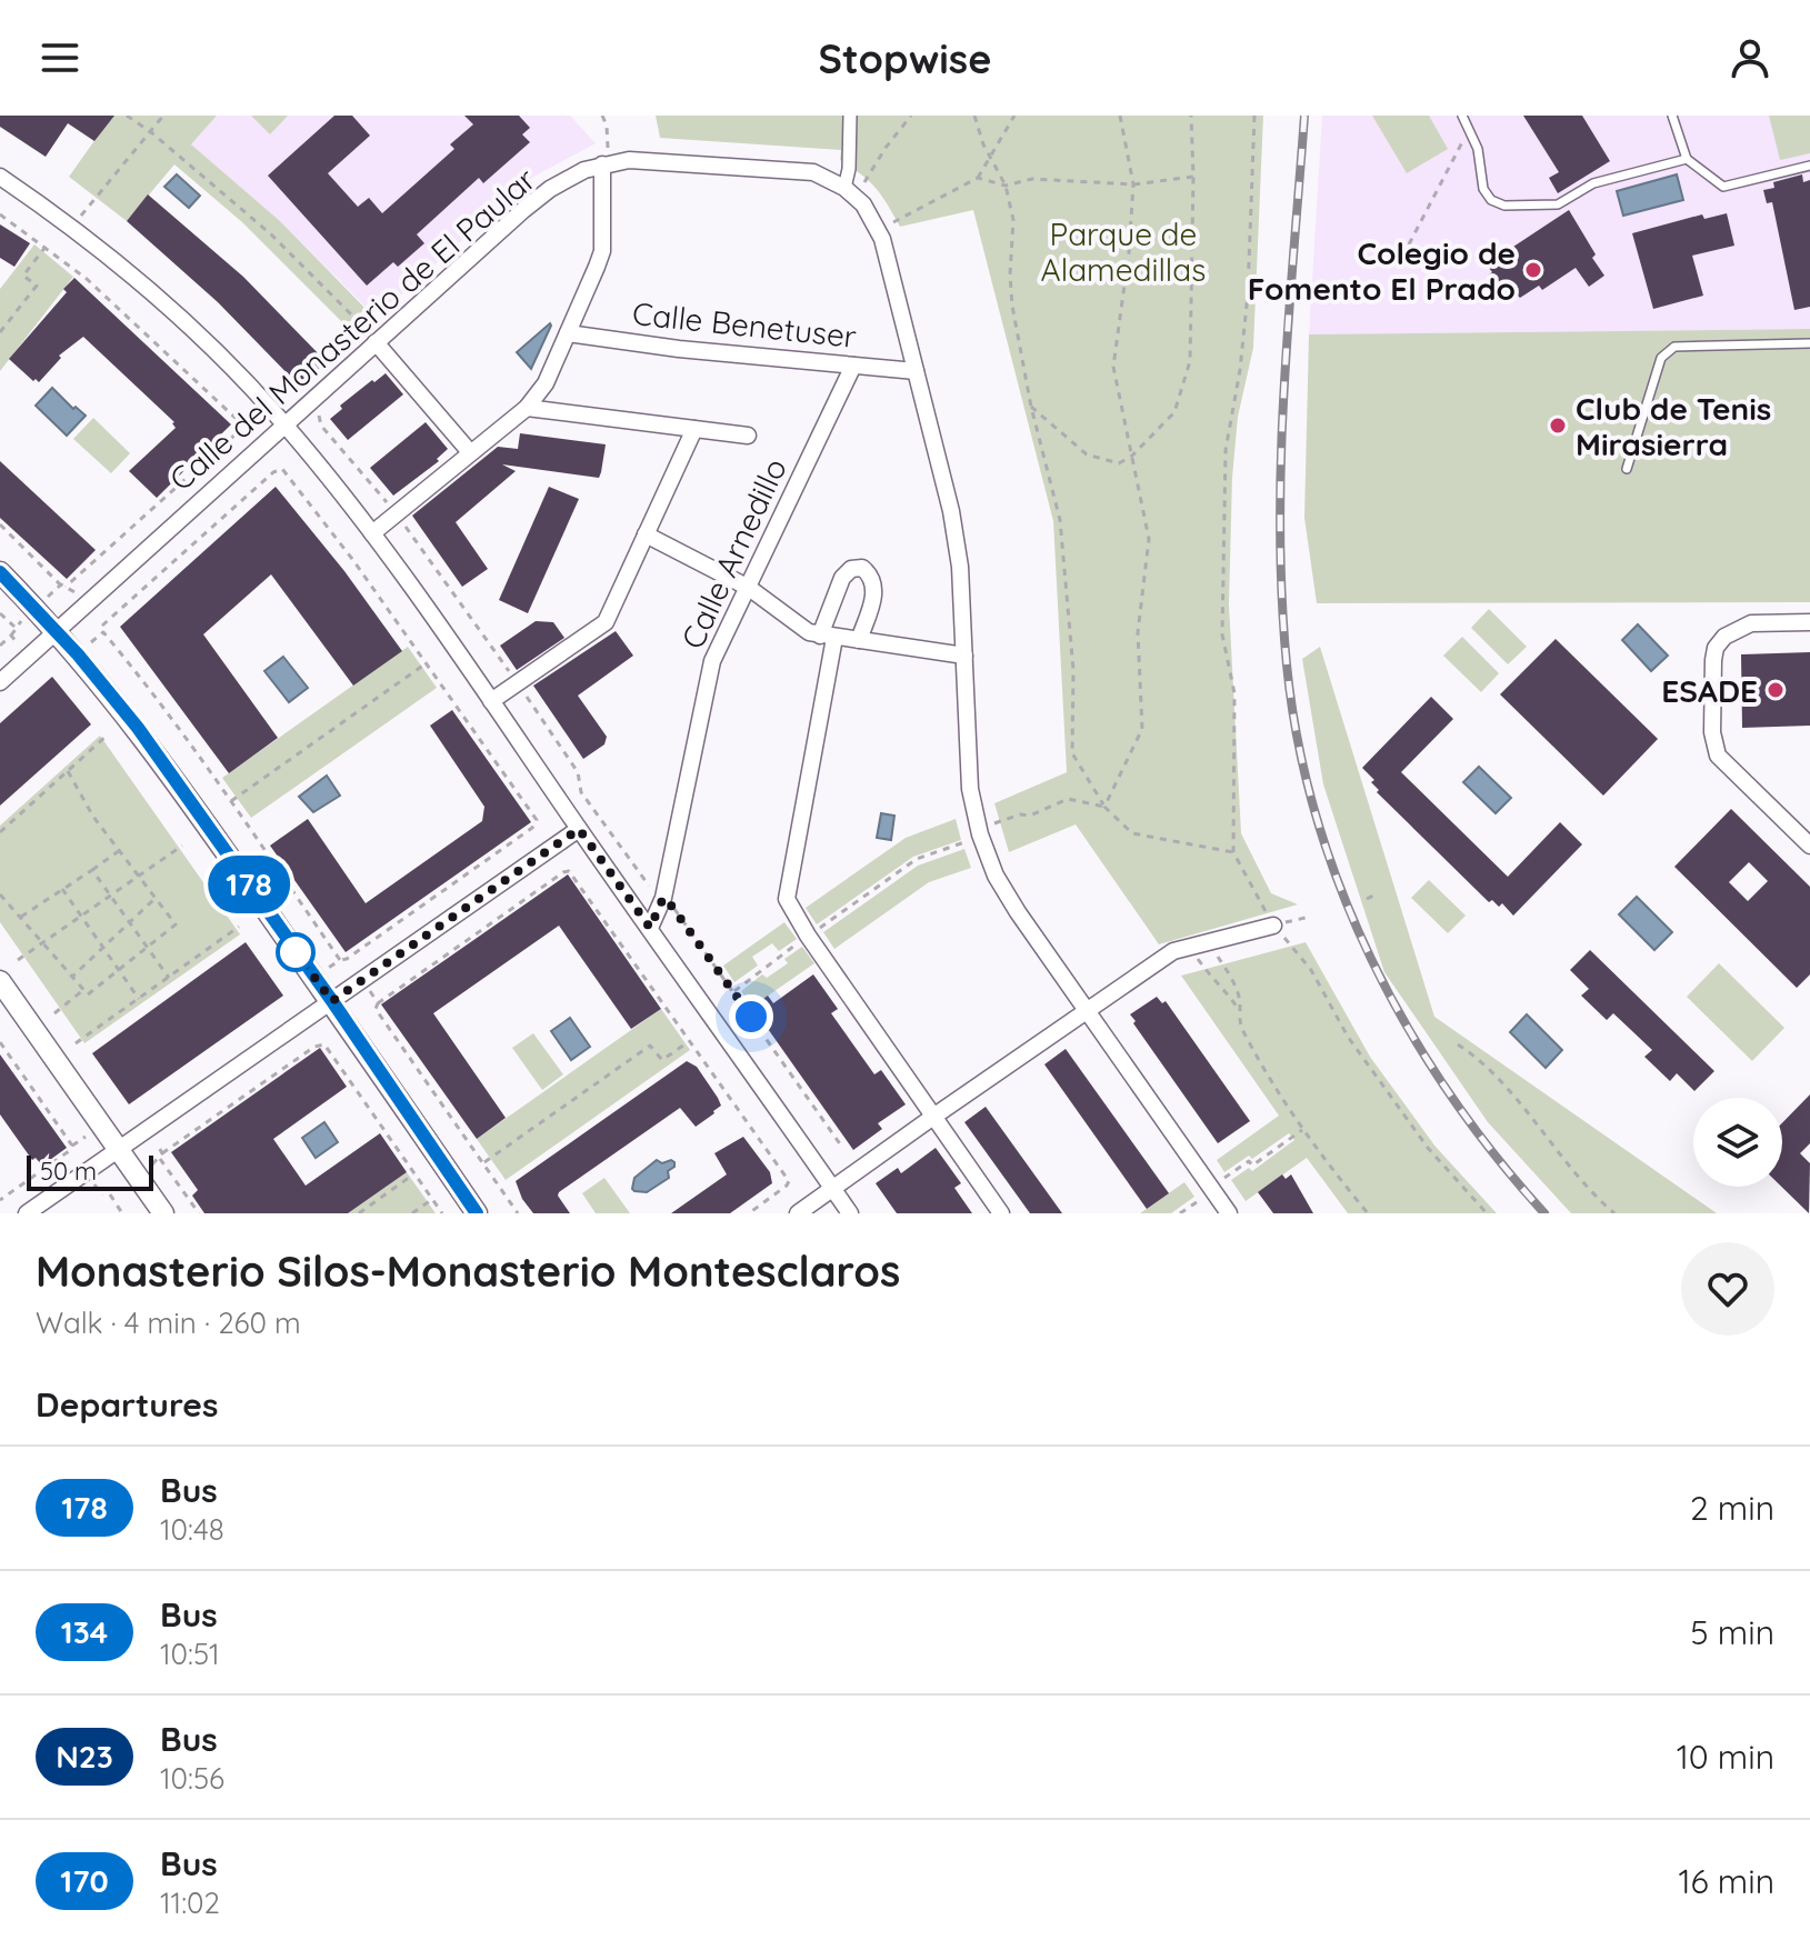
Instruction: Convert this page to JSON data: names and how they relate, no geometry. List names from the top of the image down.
{
  "streets": {
    "street": ["Calle Benetuser", "Calle del Monasterio de El Paular", "Calle Arnedillo"]
  },
  "crossings": [
    ["Calle Benetuser", "Calle del Monasterio de El Paular"],
    ["Calle Benetuser", "Calle Arnedillo"]
  ],
  "parks": ["Parque de Alamedillas"],
  "places": ["Colegio de Fomento El Prado", "Club de Tenis Mirasierra", "ESADE"],
  "lines": ["bus line 178"],
  "scale_bar": "50 m",
  "page": {
    "header": "Stopwise",
    "on_map": "178",
    "scale": "50 m",
    "heading": [
      ["Monasterio Silos-Monasterio Montesclaros", "Walk · 4 min · 260 m"],
      "Departures"
    ],
    "list": [
      {
        "mark": "178",
        "name": "Bus",
        "note": "10:48",
        "value": "2 min"
      },
      {
        "mark": "134",
        "name": "Bus",
        "note": "10:51",
        "value": "5 min"
      },
      {
        "mark": "N23",
        "name": "Bus",
        "note": "10:56",
        "value": "10 min"
      },
      {
        "mark": "170",
        "name": "Bus",
        "note": "11:02",
        "value": "16 min"
      }
    ]
  }
}
